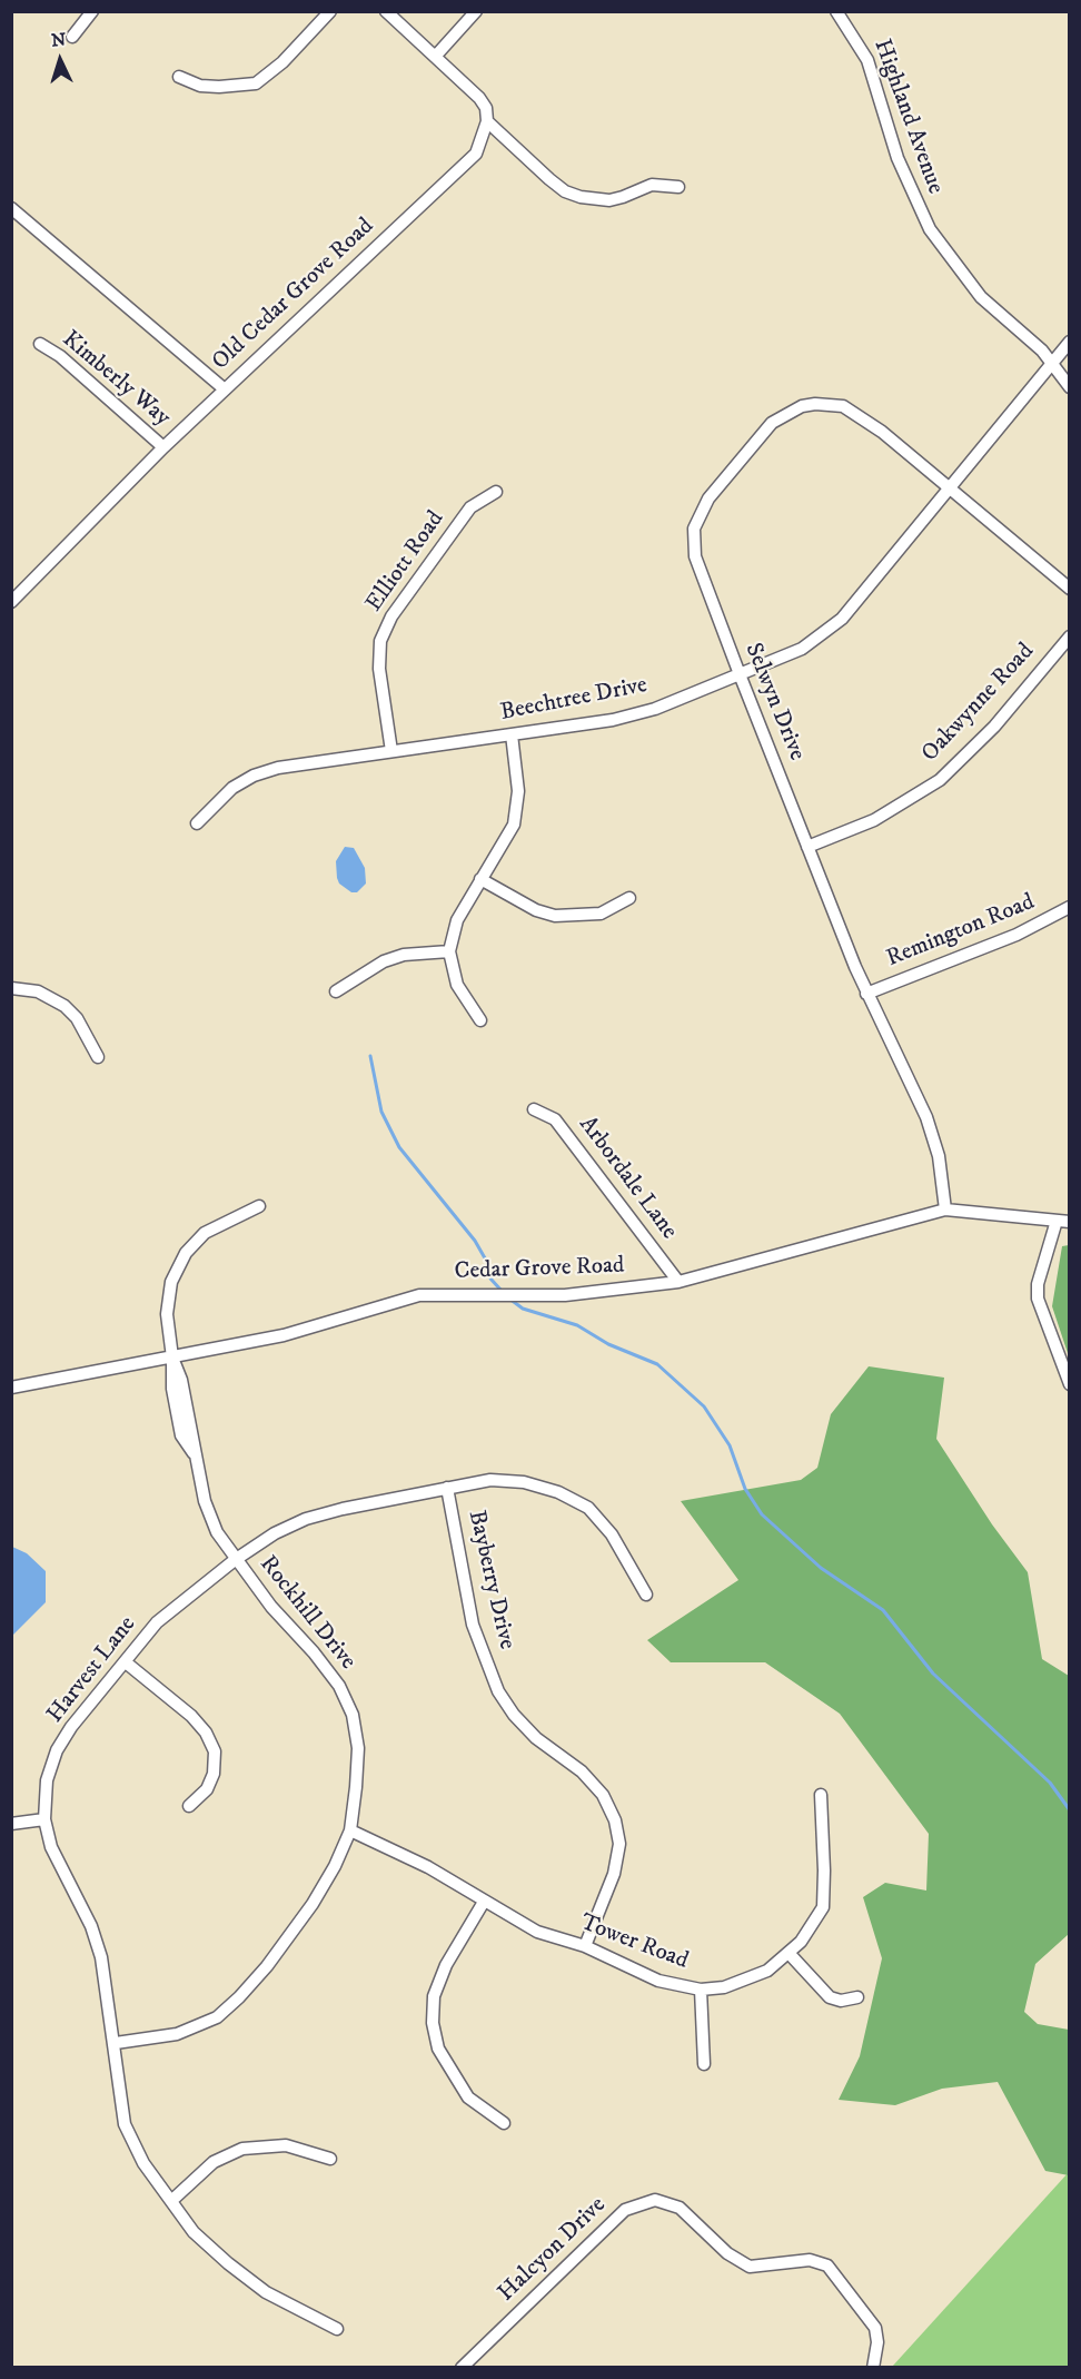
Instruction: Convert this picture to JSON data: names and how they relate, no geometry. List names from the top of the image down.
{
  "streets": {
    "street": [
      "Highland Avenue",
      "Old Cedar Grove Road",
      "Kimberly Way",
      "Elliott Road",
      "Beechtree Drive",
      "Selwyn Drive",
      "Oakwynne Road",
      "Remington Road",
      "Arbordale Lane",
      "Cedar Grove Road",
      "Bayberry Drive",
      "Rockhill Drive",
      "Harvest Lane",
      "Tower Road",
      "Halcyon Drive"
    ]
  },
  "crossings": [
    ["Highland Avenue", "Beechtree Drive"],
    ["Old Cedar Grove Road", "Kimberly Way"],
    ["Elliott Road", "Beechtree Drive"],
    ["Beechtree Drive", "Selwyn Drive"],
    ["Selwyn Drive", "Oakwynne Road"],
    ["Selwyn Drive", "Remington Road"],
    ["Selwyn Drive", "Cedar Grove Road"],
    ["Arbordale Lane", "Cedar Grove Road"],
    ["Cedar Grove Road", "Rockhill Drive"],
    ["Bayberry Drive", "Harvest Lane"],
    ["Bayberry Drive", "Tower Road"],
    ["Rockhill Drive", "Harvest Lane"],
    ["Rockhill Drive", "Tower Road"]
  ],
  "north": "top"
}
